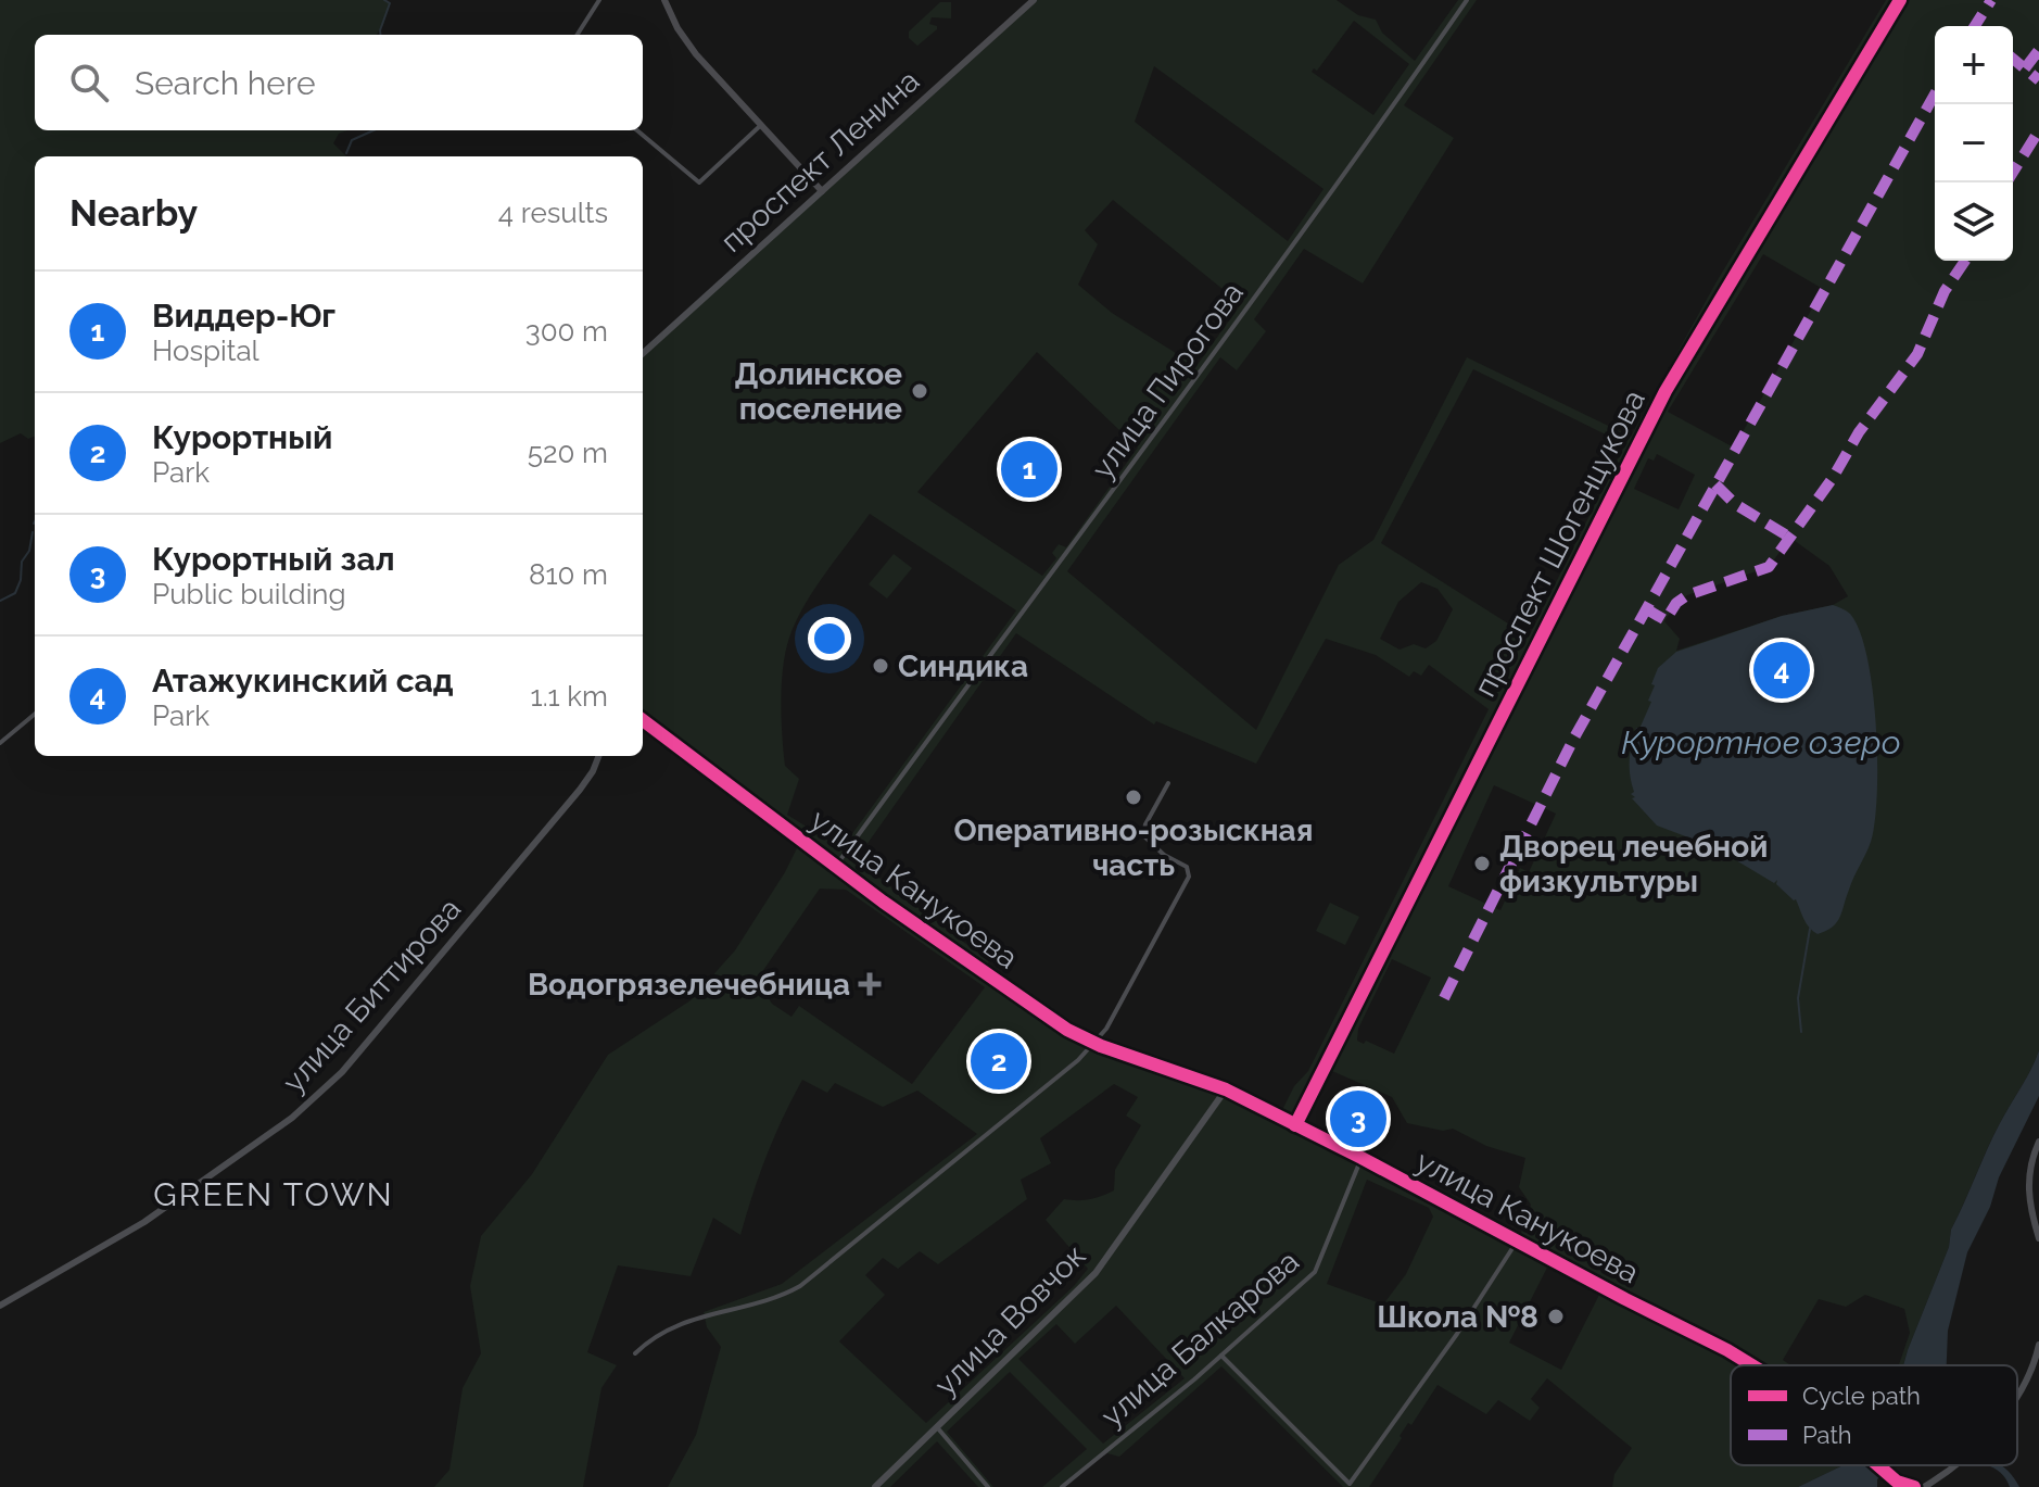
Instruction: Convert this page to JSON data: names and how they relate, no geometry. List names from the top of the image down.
{
  "streets": {
    "main road": ["проспект Ленина"],
    "street": [
      "улица Пирогова",
      "проспект Шогенцукова",
      "улица Канукоева",
      "улица Биттирова",
      "улица Вовчок",
      "улица Балкарова"
    ]
  },
  "crossings": [
    ["улица Пирогова", "улица Канукоева"],
    ["проспект Шогенцукова", "улица Канукоева"],
    ["улица Канукоева", "улица Вовчок"],
    ["улица Канукоева", "улица Балкарова"]
  ],
  "districts": ["GREEN TOWN"],
  "water": ["Курортное озеро"],
  "places": {
    "other": [
      "Долинское поселение",
      "Синдика",
      "Оперативно-розыскная часть",
      "Дворец лечебной физкультуры",
      "Школа №8"
    ],
    "health": ["Водогрязелечебница"]
  },
  "legend": ["Cycle path", "Path"],
  "page": {
    "map_buttons": ["+", "−"],
    "search": "Search here",
    "heading": ["Nearby", "4 results"],
    "list": [
      {
        "mark": "1",
        "name": "Виддер-Юг",
        "note": "Hospital",
        "value": "300 m"
      },
      {
        "mark": "2",
        "name": "Курортный",
        "note": "Park",
        "value": "520 m"
      },
      {
        "mark": "3",
        "name": "Курортный зал",
        "note": "Public building",
        "value": "810 m"
      },
      {
        "mark": "4",
        "name": "Атажукинский сад",
        "note": "Park",
        "value": "1.1 km"
      }
    ],
    "pins": [
      "1",
      "4",
      "2",
      "3"
    ]
  }
}
